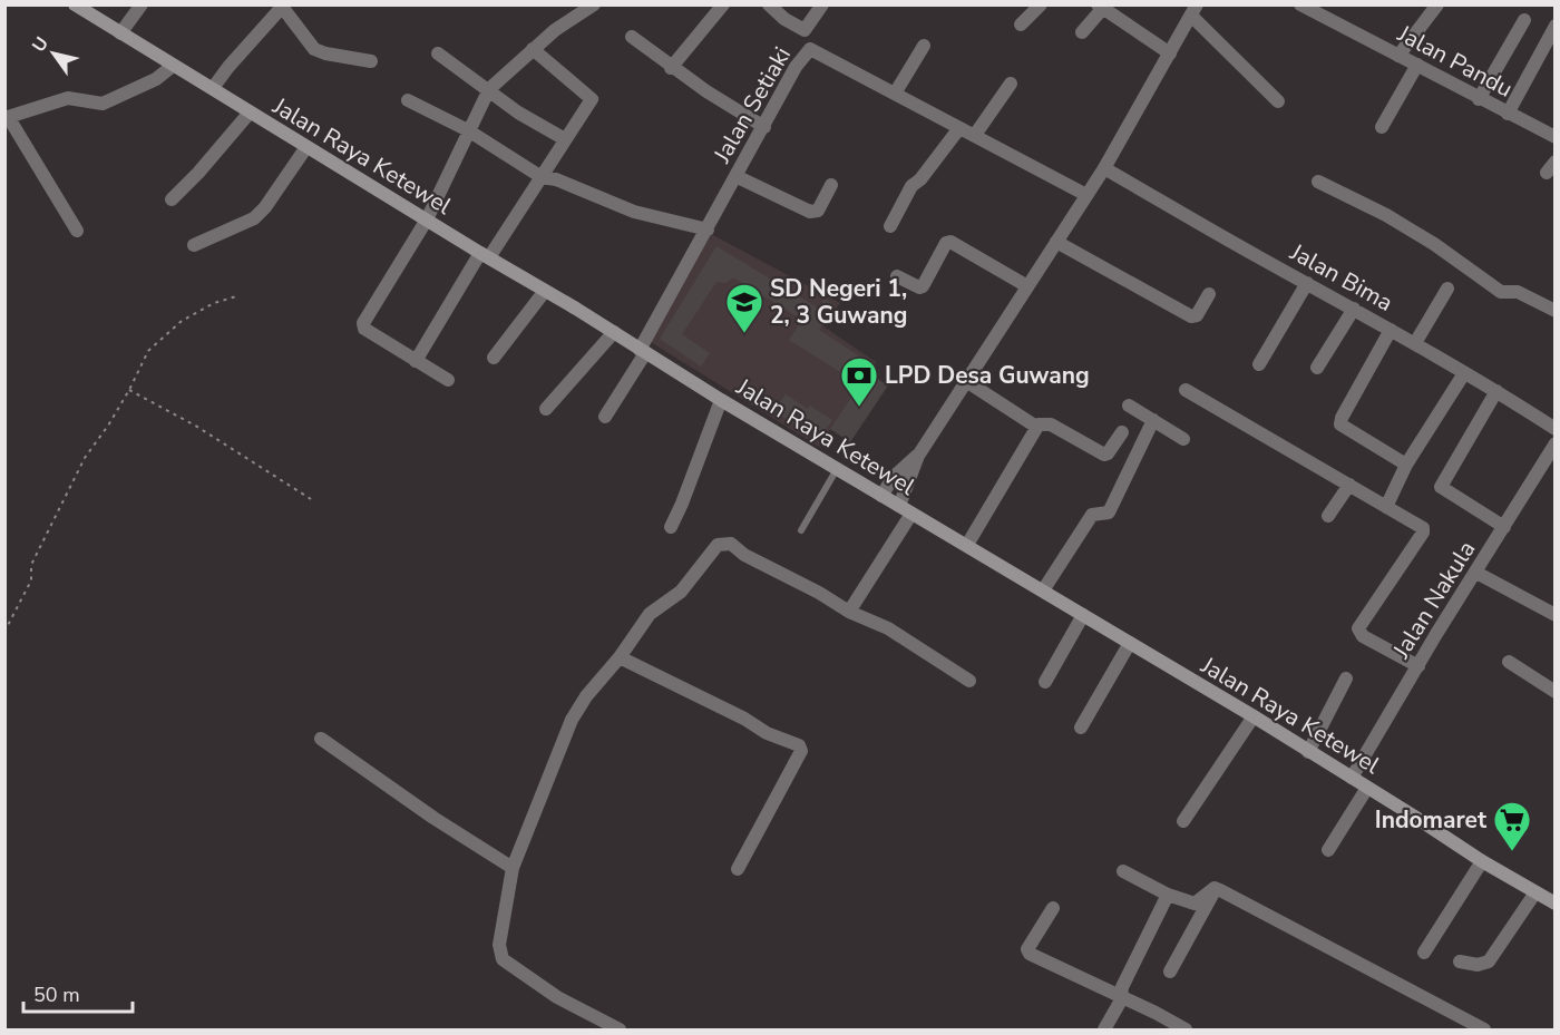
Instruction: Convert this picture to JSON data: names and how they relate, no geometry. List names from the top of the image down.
{
  "streets": {
    "main road": ["Jalan Raya Ketewel"],
    "street": [
      "Jalan Pandu",
      "Jalan Setiaki",
      "Jalan Bima",
      "Jalan Nakula"
    ]
  },
  "crossings": [
    ["Jalan Setiaki", "Jalan Raya Ketewel"],
    ["Jalan Raya Ketewel", "Jalan Nakula"]
  ],
  "places": {
    "school or university": ["SD Negeri 1, 2, 3 Guwang"],
    "bank": ["LPD Desa Guwang"],
    "supermarket": ["Indomaret"]
  },
  "scale_bar": "50 m",
  "north": "top left"
}
